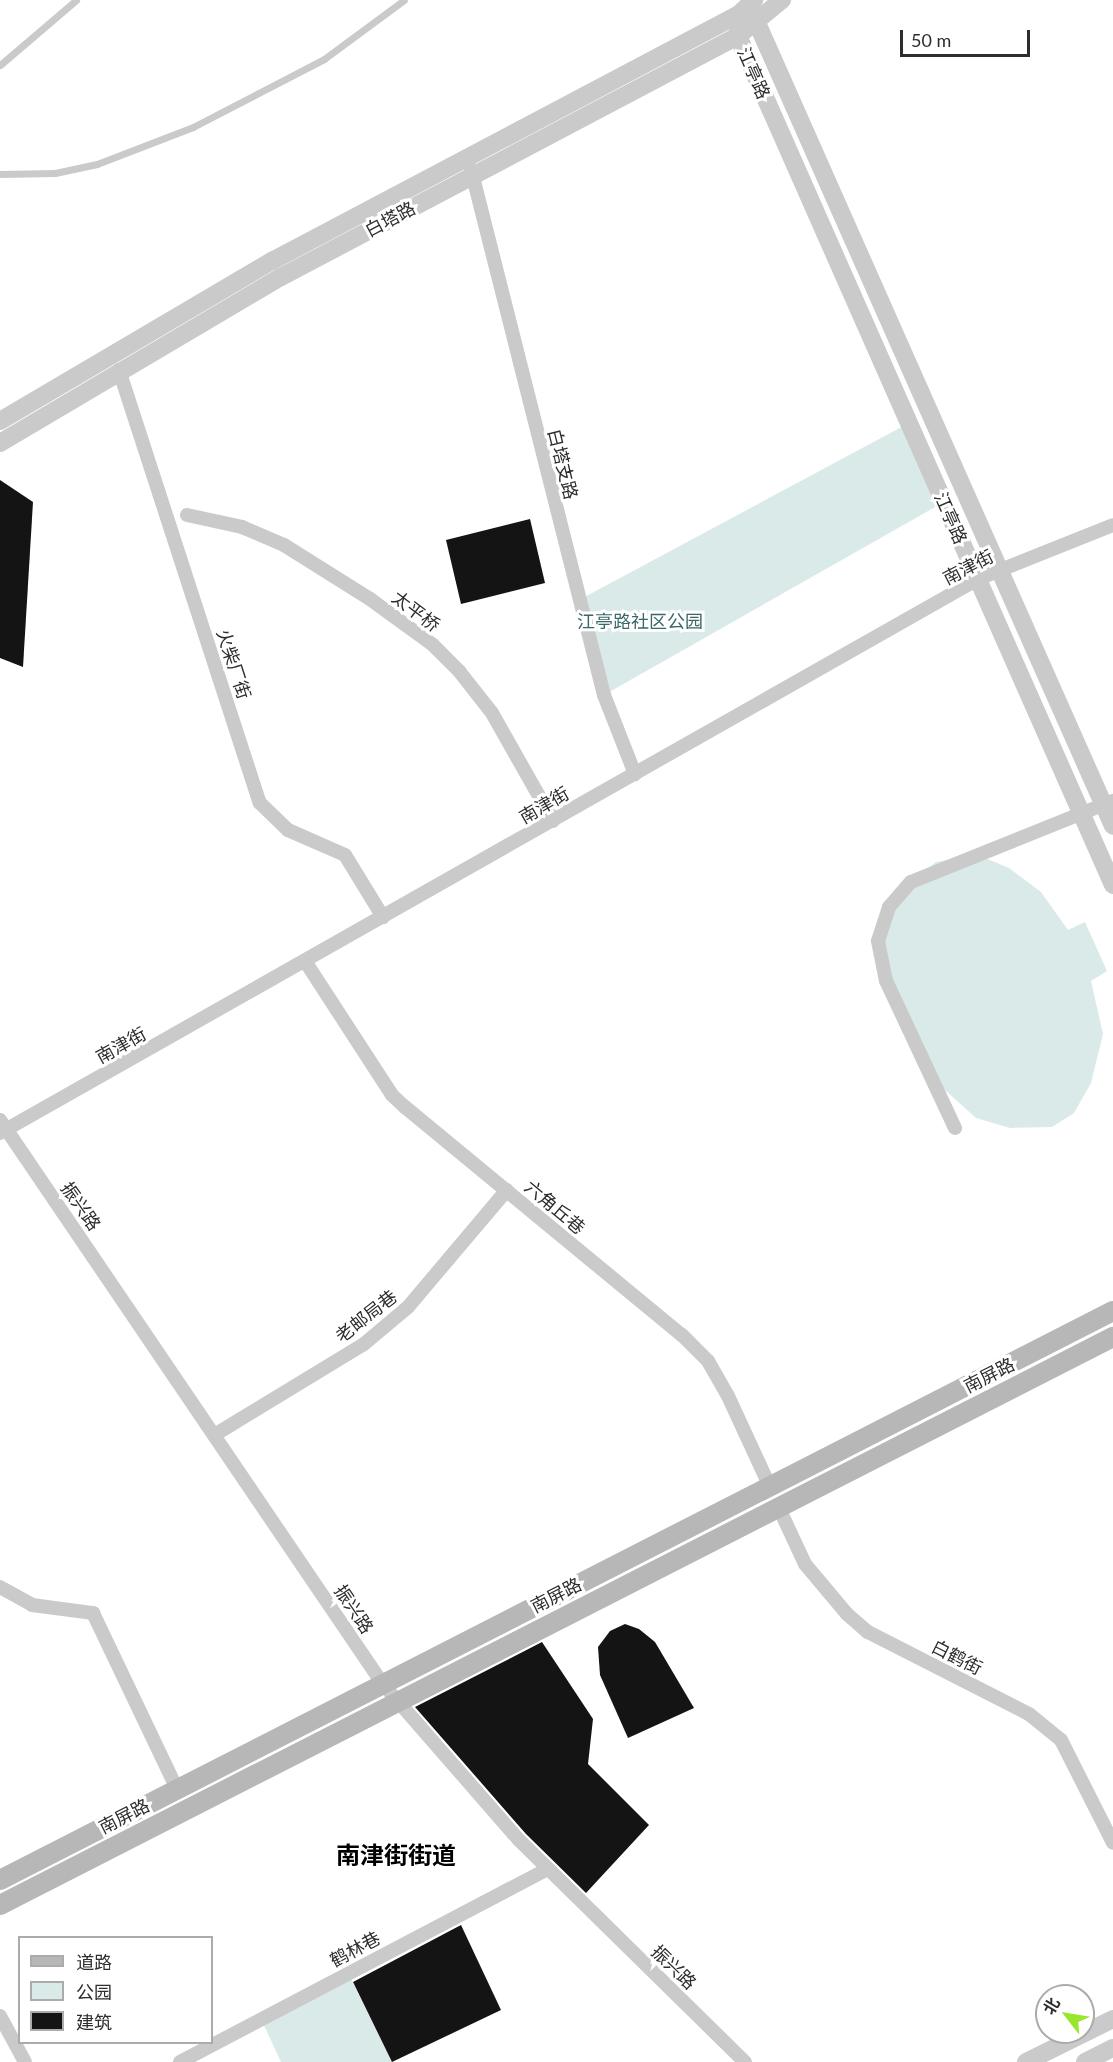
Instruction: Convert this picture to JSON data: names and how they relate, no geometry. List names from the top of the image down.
{
  "streets": {
    "main road": ["南屏路"],
    "street": [
      "江亭路",
      "白塔路",
      "白塔支路",
      "南津街",
      "太平桥",
      "火柴厂街",
      "振兴路",
      "六角丘巷",
      "老邮局巷",
      "白鹤街",
      "鹤林巷"
    ]
  },
  "crossings": [
    ["江亭路", "白塔路"],
    ["江亭路", "南津街"],
    ["白塔路", "白塔支路"],
    ["白塔路", "火柴厂街"],
    ["白塔支路", "南津街"],
    ["南津街", "太平桥"],
    ["南津街", "火柴厂街"],
    ["南津街", "振兴路"],
    ["南津街", "六角丘巷"],
    ["振兴路", "老邮局巷"],
    ["振兴路", "南屏路"],
    ["振兴路", "鹤林巷"],
    ["六角丘巷", "老邮局巷"],
    ["六角丘巷", "南屏路"],
    ["南屏路", "白鹤街"]
  ],
  "districts": ["南津街街道"],
  "parks": ["江亭路社区公园"],
  "legend": ["道路", "公园", "建筑"],
  "scale_bar": "50 m",
  "north": "top left"
}
